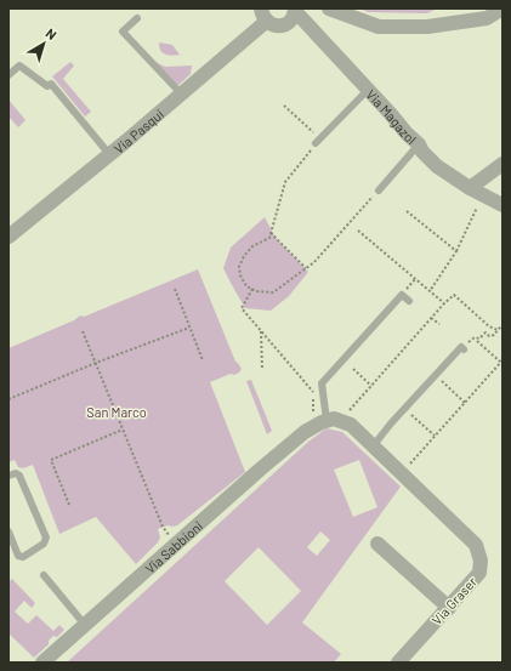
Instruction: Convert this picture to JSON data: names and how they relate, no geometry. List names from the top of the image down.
{
  "streets": {
    "street": [
      "Via Magazol",
      "Via Pasqui",
      "Via Sabbioni",
      "Via Graser"
    ]
  },
  "parks": ["San Marco"],
  "north": "top right"
}
